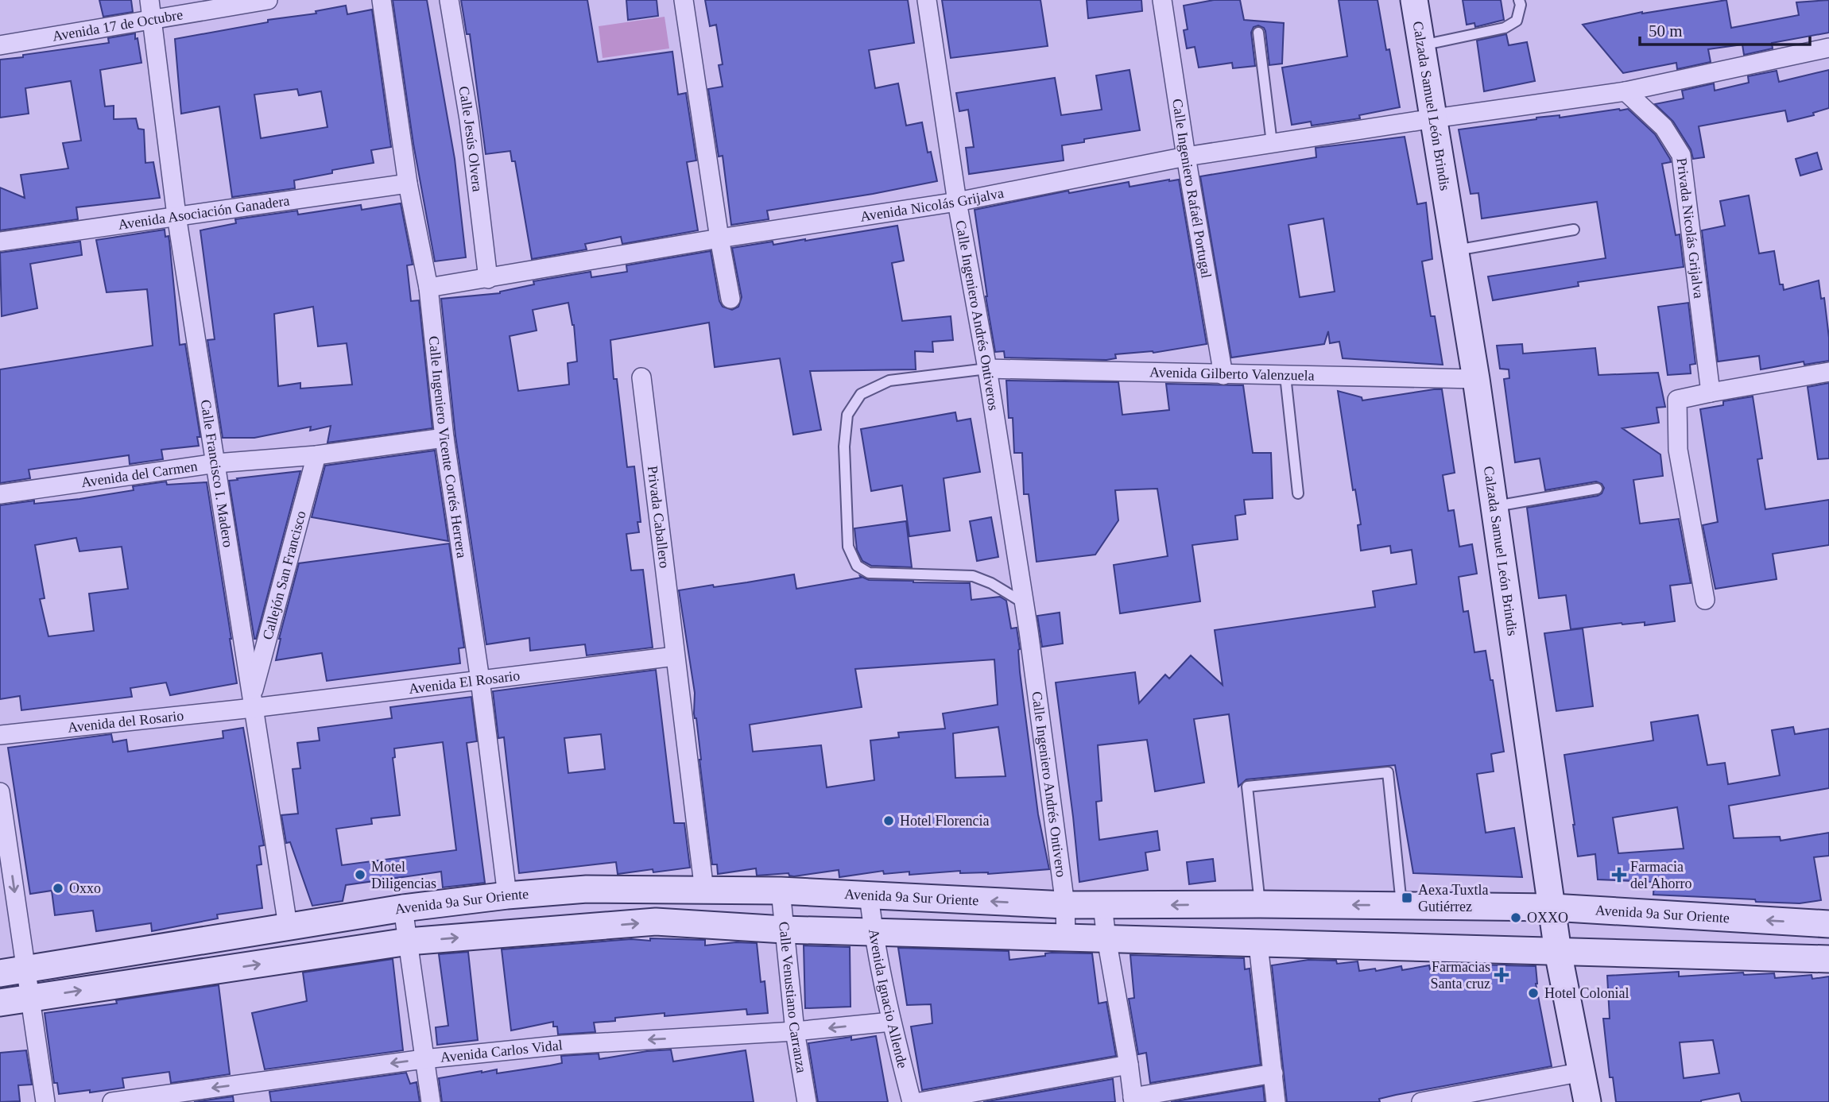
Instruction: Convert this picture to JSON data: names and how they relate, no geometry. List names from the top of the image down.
{
  "streets": {
    "main road": ["Calzada Samuel León Brindis", "Avenida 9a Sur Oriente"],
    "street": [
      "Avenida 17 de Octubre",
      "Calle Jesús Olvera",
      "Calle Ingeniero Rafaél Portugal",
      "Avenida Nicolás Grijalva",
      "Avenida Asociación Ganadera",
      "Privada Nicolás Grijalva",
      "Calle Ingeniero Andrés Ontiveros",
      "Avenida Gilberto Valenzuela",
      "Calle Ingeniero Vicente Cortés Herrera",
      "Calle Francisco I. Madero",
      "Avenida del Carmen",
      "Privada Caballero",
      "Callejón San Francisco",
      "Avenida El Rosario",
      "Avenida del Rosario",
      "Calle Ingeniero Andrés Ontivero",
      "Calle Venustiano Carranza",
      "Avenida Ignacio Allende",
      "Avenida Carlos Vidal"
    ]
  },
  "crossings": [
    ["Avenida 17 de Octubre", "Calle Francisco I. Madero"],
    ["Calzada Samuel León Brindis", "Avenida Nicolás Grijalva"],
    ["Calzada Samuel León Brindis", "Avenida Gilberto Valenzuela"],
    ["Calzada Samuel León Brindis", "Avenida 9a Sur Oriente"],
    ["Calle Jesús Olvera", "Avenida Nicolás Grijalva"],
    ["Calle Ingeniero Rafaél Portugal", "Avenida Nicolás Grijalva"],
    ["Calle Ingeniero Rafaél Portugal", "Avenida Gilberto Valenzuela"],
    ["Avenida Nicolás Grijalva", "Calle Ingeniero Andrés Ontiveros"],
    ["Avenida Nicolás Grijalva", "Calle Ingeniero Vicente Cortés Herrera"],
    ["Avenida Asociación Ganadera", "Calle Ingeniero Vicente Cortés Herrera"],
    ["Avenida Asociación Ganadera", "Calle Francisco I. Madero"],
    ["Calle Ingeniero Andrés Ontiveros", "Avenida Gilberto Valenzuela"],
    ["Calle Ingeniero Andrés Ontiveros", "Calle Ingeniero Andrés Ontivero"],
    ["Calle Ingeniero Vicente Cortés Herrera", "Avenida del Carmen"],
    ["Calle Ingeniero Vicente Cortés Herrera", "Avenida El Rosario"],
    ["Calle Ingeniero Vicente Cortés Herrera", "Avenida 9a Sur Oriente"],
    ["Calle Francisco I. Madero", "Avenida del Carmen"],
    ["Calle Francisco I. Madero", "Callejón San Francisco"],
    ["Calle Francisco I. Madero", "Avenida El Rosario"],
    ["Calle Francisco I. Madero", "Avenida del Rosario"],
    ["Calle Francisco I. Madero", "Avenida 9a Sur Oriente"],
    ["Avenida del Carmen", "Callejón San Francisco"],
    ["Privada Caballero", "Avenida El Rosario"],
    ["Privada Caballero", "Avenida 9a Sur Oriente"],
    ["Callejón San Francisco", "Avenida El Rosario"],
    ["Callejón San Francisco", "Avenida del Rosario"],
    ["Avenida El Rosario", "Avenida del Rosario"],
    ["Calle Ingeniero Andrés Ontivero", "Avenida 9a Sur Oriente"],
    ["Avenida 9a Sur Oriente", "Calle Venustiano Carranza"],
    ["Avenida 9a Sur Oriente", "Avenida Ignacio Allende"],
    ["Calle Venustiano Carranza", "Avenida Carlos Vidal"],
    ["Avenida Ignacio Allende", "Avenida Carlos Vidal"]
  ],
  "one_way": ["Avenida Carlos Vidal"],
  "places": {
    "other": [
      "Hotel Florencia",
      "Motel Diligencias",
      "Oxxo",
      "OXXO",
      "Hotel Colonial"
    ],
    "health": ["Farmacia del Ahorro", "Farmacias Santa cruz"],
    "transit": ["Aexa Tuxtla Gutiérrez"]
  },
  "scale_bar": "50 m"
}
